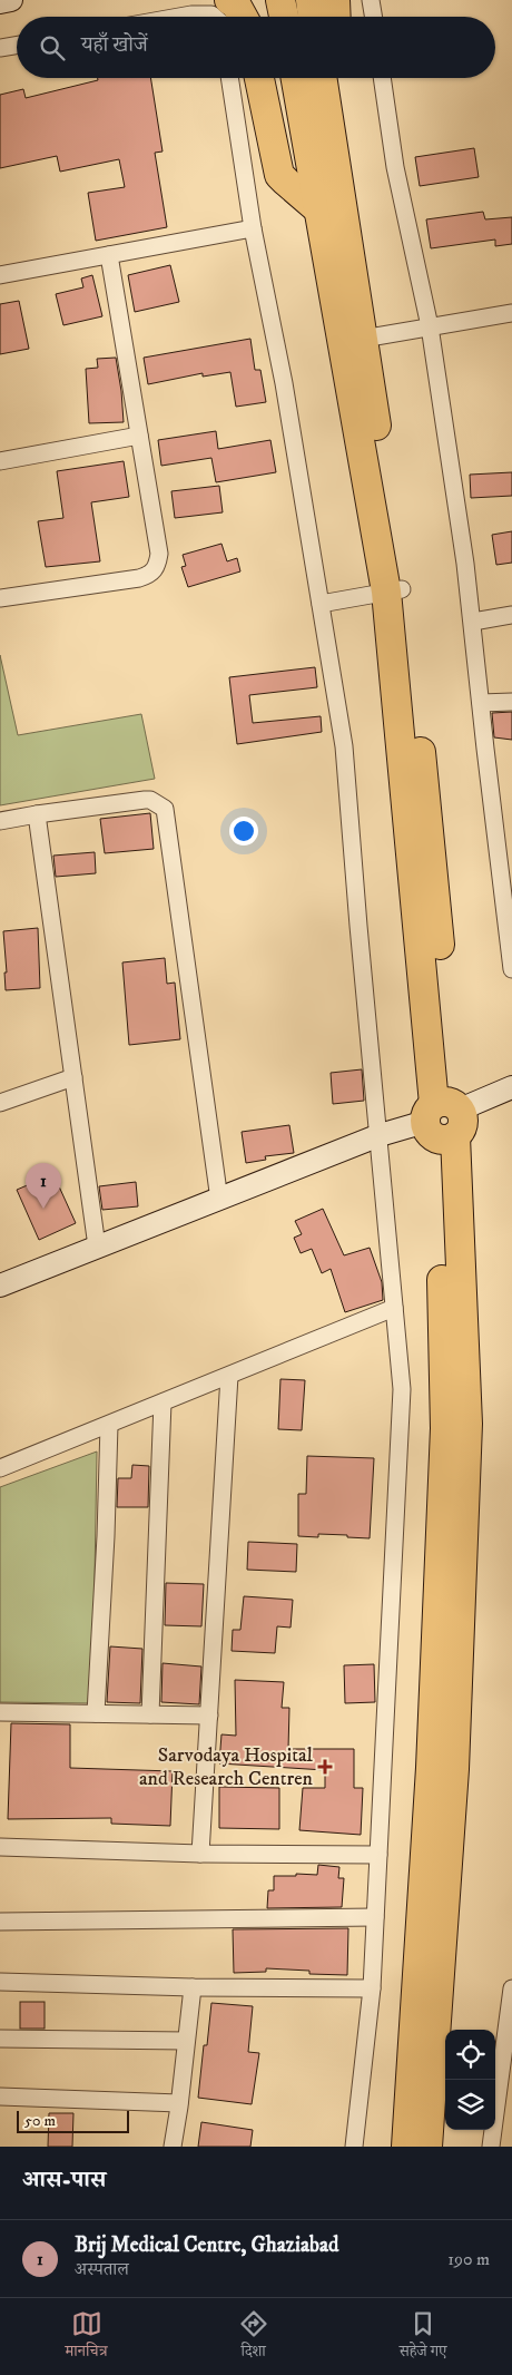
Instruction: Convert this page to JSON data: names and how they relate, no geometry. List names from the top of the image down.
{
  "places": {
    "health": ["Sarvodaya Hospital and Research Centren"]
  },
  "scale_bar": "50 m",
  "page": {
    "search": "यहाँ खोजें",
    "pins": "1",
    "scale": "50 m",
    "heading": "आस-पास",
    "list": [
      {
        "mark": "1",
        "name": "Brij Medical Centre, Ghaziabad",
        "note": "अस्पताल",
        "value": "190 m"
      }
    ],
    "nav": ["मानचित्र", "दिशा", "सहेजे गए"]
  }
}
